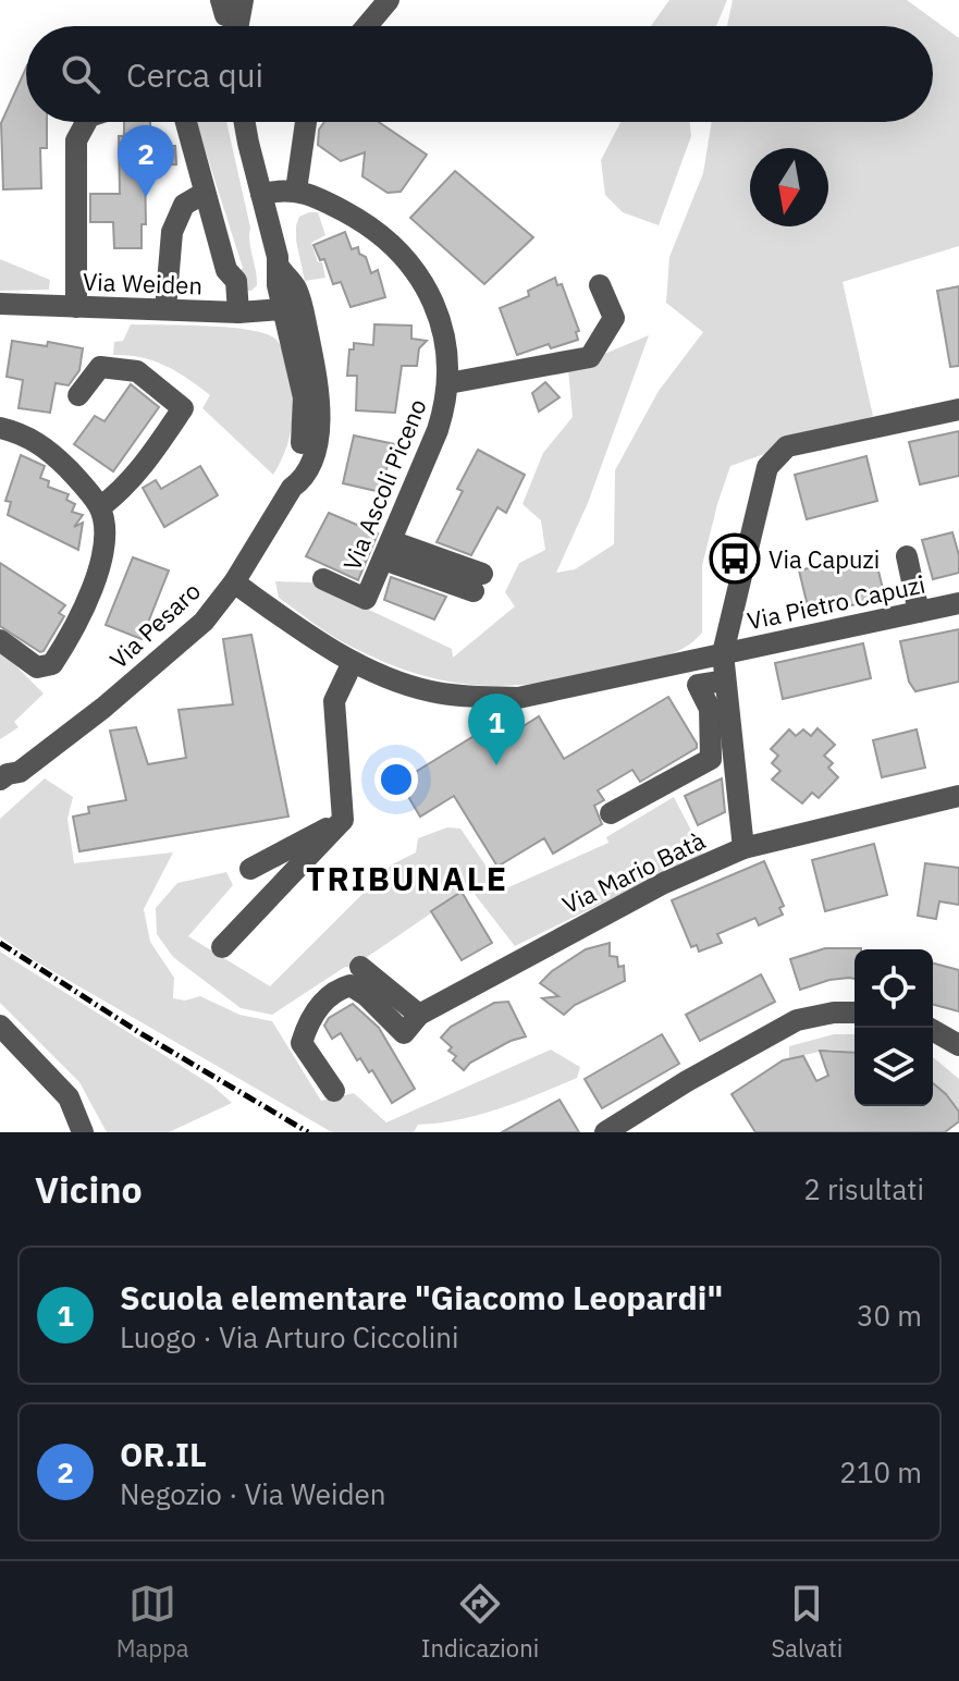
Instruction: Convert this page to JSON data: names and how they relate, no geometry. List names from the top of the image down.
{
  "streets": {
    "street": [
      "Via Weiden",
      "Via Ascoli Piceno",
      "Via Pietro Capuzi",
      "Via Pesaro",
      "Via Mario Batà"
    ]
  },
  "crossings": [
    ["Via Weiden", "Via Pesaro"],
    ["Via Ascoli Piceno", "Via Pesaro"],
    ["Via Pietro Capuzi", "Via Mario Batà"]
  ],
  "districts": ["TRIBUNALE"],
  "places": {
    "bus stop": ["Via Capuzi"]
  },
  "north": "bottom",
  "page": {
    "search": "Cerca qui",
    "pins": ["2", "1"],
    "heading": ["Vicino", "2 risultati"],
    "list": [
      {
        "mark": "1",
        "name": "Scuola elementare \"Giacomo Leopardi\"",
        "note": "Luogo · Via Arturo Ciccolini",
        "value": "30 m"
      },
      {
        "mark": "2",
        "name": "OR.IL",
        "note": "Negozio · Via Weiden",
        "value": "210 m"
      }
    ],
    "nav": ["Mappa", "Indicazioni", "Salvati"]
  }
}
